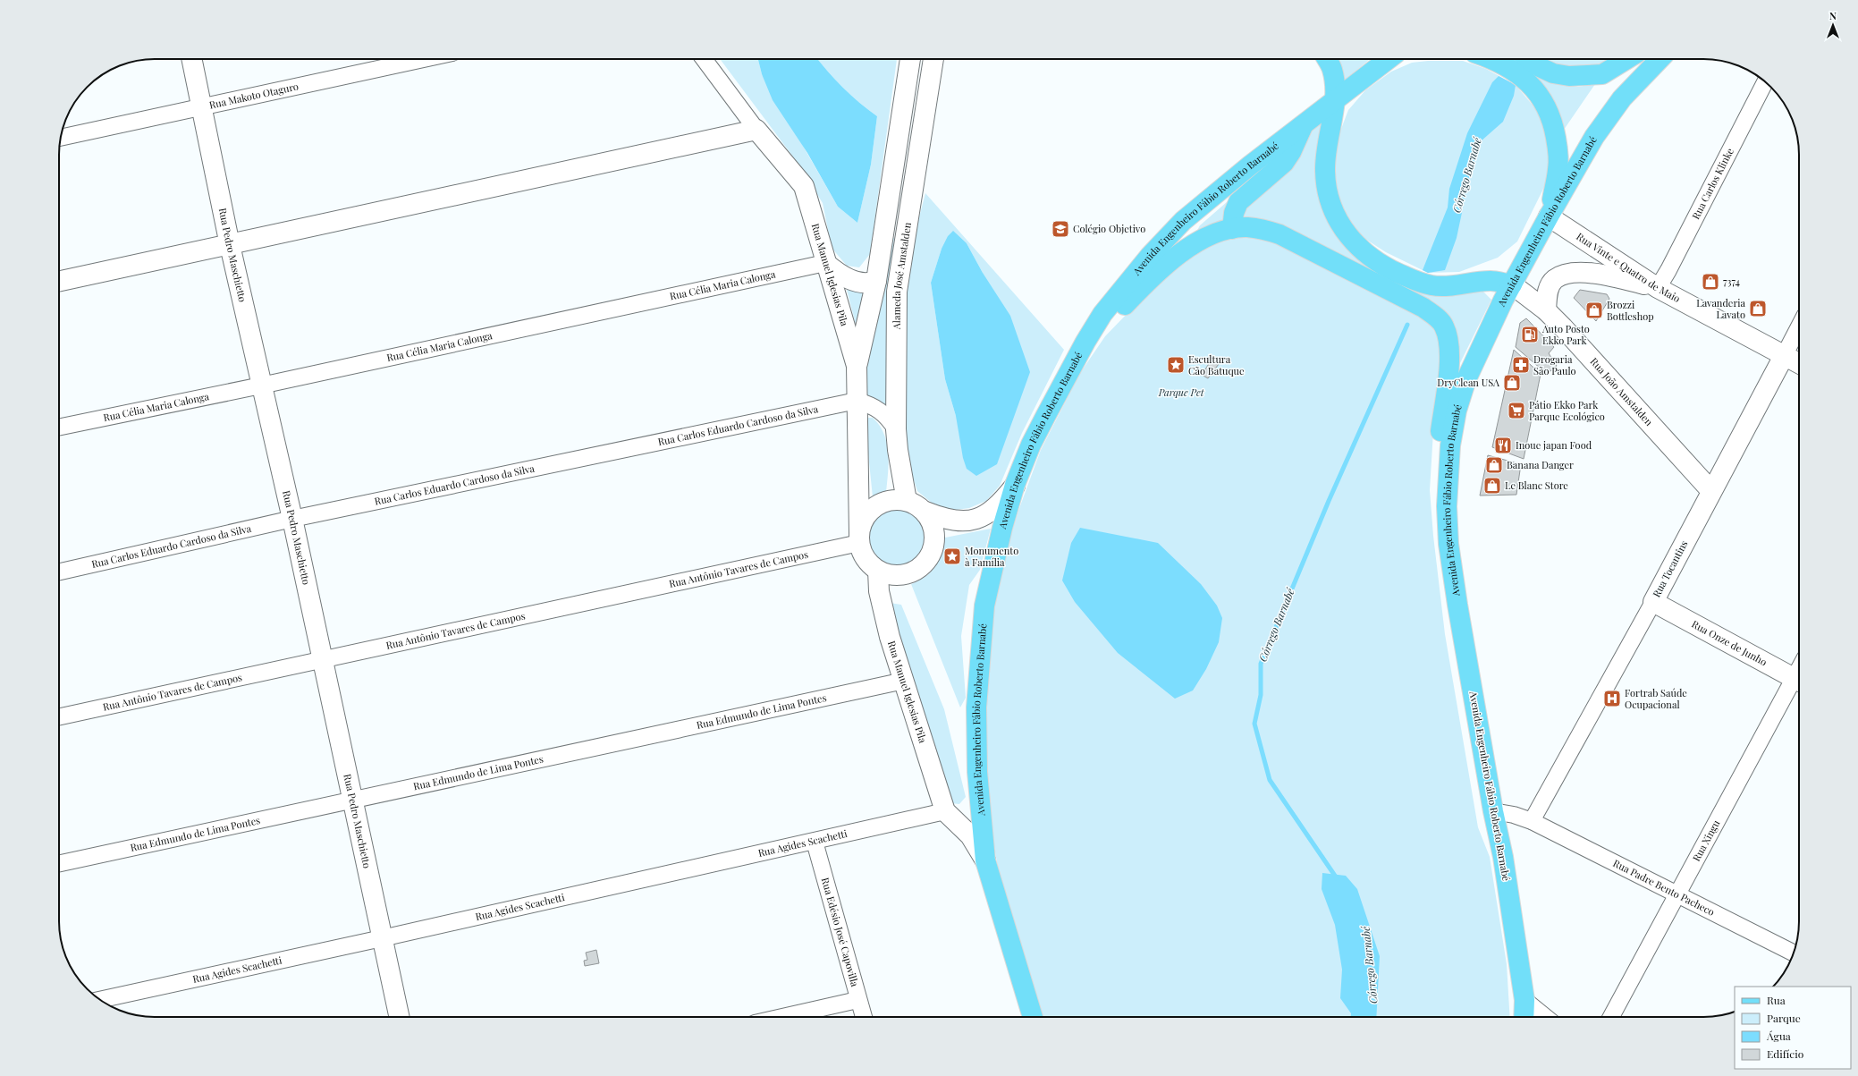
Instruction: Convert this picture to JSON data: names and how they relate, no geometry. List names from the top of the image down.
{
  "streets": {
    "main road": ["Avenida Engenheiro Fábio Roberto Barnabé"],
    "street": [
      "Rua Makoto Otaguro",
      "Rua Carlos Klinke",
      "Rua Pedro Maschietto",
      "Rua Vinte e Quatro de Maio",
      "Rua Manuel Iglesias Pila",
      "Alameda José Amstalden",
      "Rua Célia Maria Calonga",
      "Rua João Amstalden",
      "Rua Carlos Eduardo Cardoso da Silva",
      "Rua Antônio Tavares de Campos",
      "Rua Tocantins",
      "Rua Onze de Junho",
      "Rua Edmundo de Lima Pontes",
      "Rua Xingu",
      "Rua Agides Scachetti",
      "Rua Padre Bento Pacheco",
      "Rua Edésio José Capovilla"
    ]
  },
  "crossings": [
    ["Rua Makoto Otaguro", "Rua Pedro Maschietto"],
    ["Rua Carlos Klinke", "Rua Vinte e Quatro de Maio"],
    ["Avenida Engenheiro Fábio Roberto Barnabé", "Rua Vinte e Quatro de Maio"],
    ["Avenida Engenheiro Fábio Roberto Barnabé", "Rua João Amstalden"],
    ["Avenida Engenheiro Fábio Roberto Barnabé", "Rua Padre Bento Pacheco"],
    ["Rua Pedro Maschietto", "Rua Célia Maria Calonga"],
    ["Rua Pedro Maschietto", "Rua Carlos Eduardo Cardoso da Silva"],
    ["Rua Pedro Maschietto", "Rua Antônio Tavares de Campos"],
    ["Rua Pedro Maschietto", "Rua Edmundo de Lima Pontes"],
    ["Rua Pedro Maschietto", "Rua Agides Scachetti"],
    ["Rua Vinte e Quatro de Maio", "Rua Tocantins"],
    ["Rua Manuel Iglesias Pila", "Alameda José Amstalden"],
    ["Rua Manuel Iglesias Pila", "Rua Célia Maria Calonga"],
    ["Rua Manuel Iglesias Pila", "Rua Carlos Eduardo Cardoso da Silva"],
    ["Rua Manuel Iglesias Pila", "Rua Antônio Tavares de Campos"],
    ["Rua Manuel Iglesias Pila", "Rua Edmundo de Lima Pontes"],
    ["Rua Manuel Iglesias Pila", "Rua Agides Scachetti"],
    ["Alameda José Amstalden", "Rua Antônio Tavares de Campos"],
    ["Rua João Amstalden", "Rua Tocantins"],
    ["Rua Tocantins", "Rua Onze de Junho"],
    ["Rua Tocantins", "Rua Padre Bento Pacheco"],
    ["Rua Xingu", "Rua Padre Bento Pacheco"],
    ["Rua Agides Scachetti", "Rua Edésio José Capovilla"]
  ],
  "water": ["Córrego Barnabé"],
  "parks": ["Parque Pet"],
  "places": {
    "school or university": ["Colégio Objetivo"],
    "shop": [
      "7374",
      "Lavanderia Lavato",
      "Brozzi Bottleshop",
      "DryClean USA",
      "Banana Danger",
      "Le Blanc Store"
    ],
    "fuel station": ["Auto Posto Ekko Park"],
    "place": ["Escultura Cão Batuque", "Monumento à Família"],
    "pharmacy": ["Drogaria São Paulo"],
    "supermarket": ["Pátio Ekko Park Parque Ecológico"],
    "restaurant": ["Inoue japan Food"],
    "hospital": ["Fortrab Saúde Ocupacional"]
  },
  "legend": [
    "Rua",
    "Parque",
    "Água",
    "Edifício"
  ],
  "north": "top"
}
